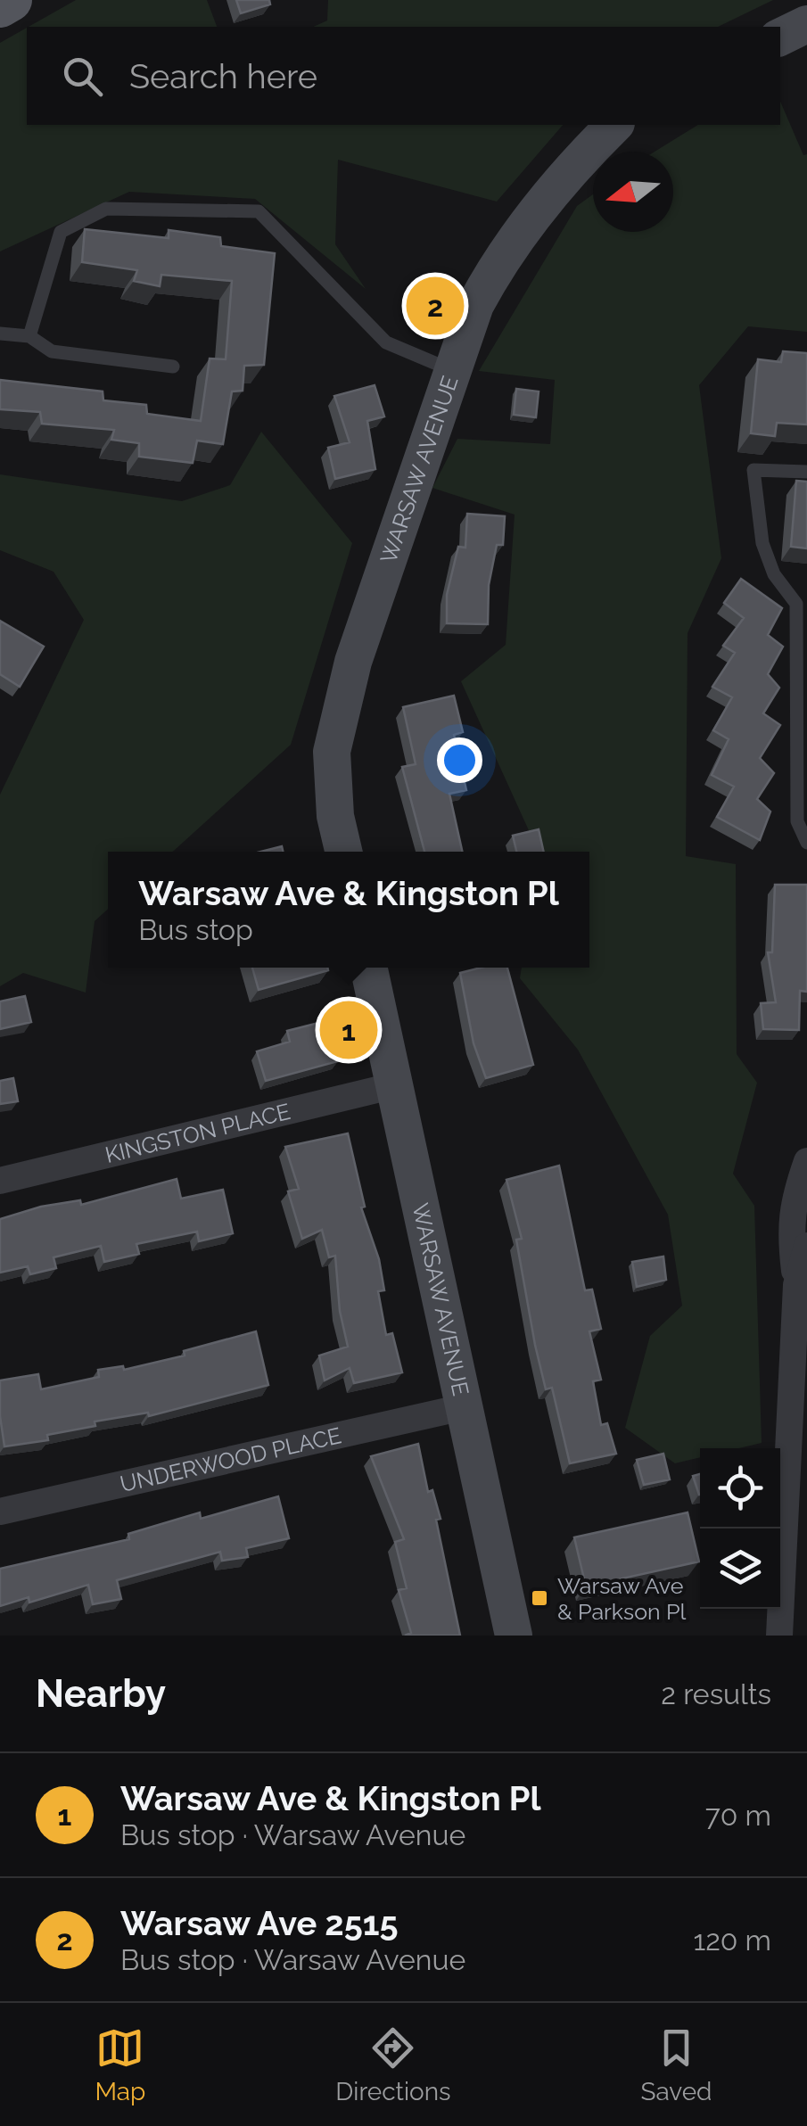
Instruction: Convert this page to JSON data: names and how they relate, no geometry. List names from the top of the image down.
{
  "streets": {
    "main road": ["WARSAW AVENUE"],
    "street": ["KINGSTON PLACE", "UNDERWOOD PLACE"]
  },
  "crossings": [
    ["WARSAW AVENUE", "KINGSTON PLACE"],
    ["WARSAW AVENUE", "UNDERWOOD PLACE"]
  ],
  "places": {
    "transit": ["Warsaw Ave & Parkson Pl"]
  },
  "north": "left",
  "page": {
    "search": "Search here",
    "pins": ["2", "1"],
    "popup": ["Warsaw Ave & Kingston Pl", "Bus stop"],
    "heading": ["Nearby", "2 results"],
    "list": [
      {
        "mark": "1",
        "name": "Warsaw Ave & Kingston Pl",
        "note": "Bus stop · Warsaw Avenue",
        "value": "70 m"
      },
      {
        "mark": "2",
        "name": "Warsaw Ave 2515",
        "note": "Bus stop · Warsaw Avenue",
        "value": "120 m"
      }
    ],
    "nav": ["Map", "Directions", "Saved"]
  }
}
